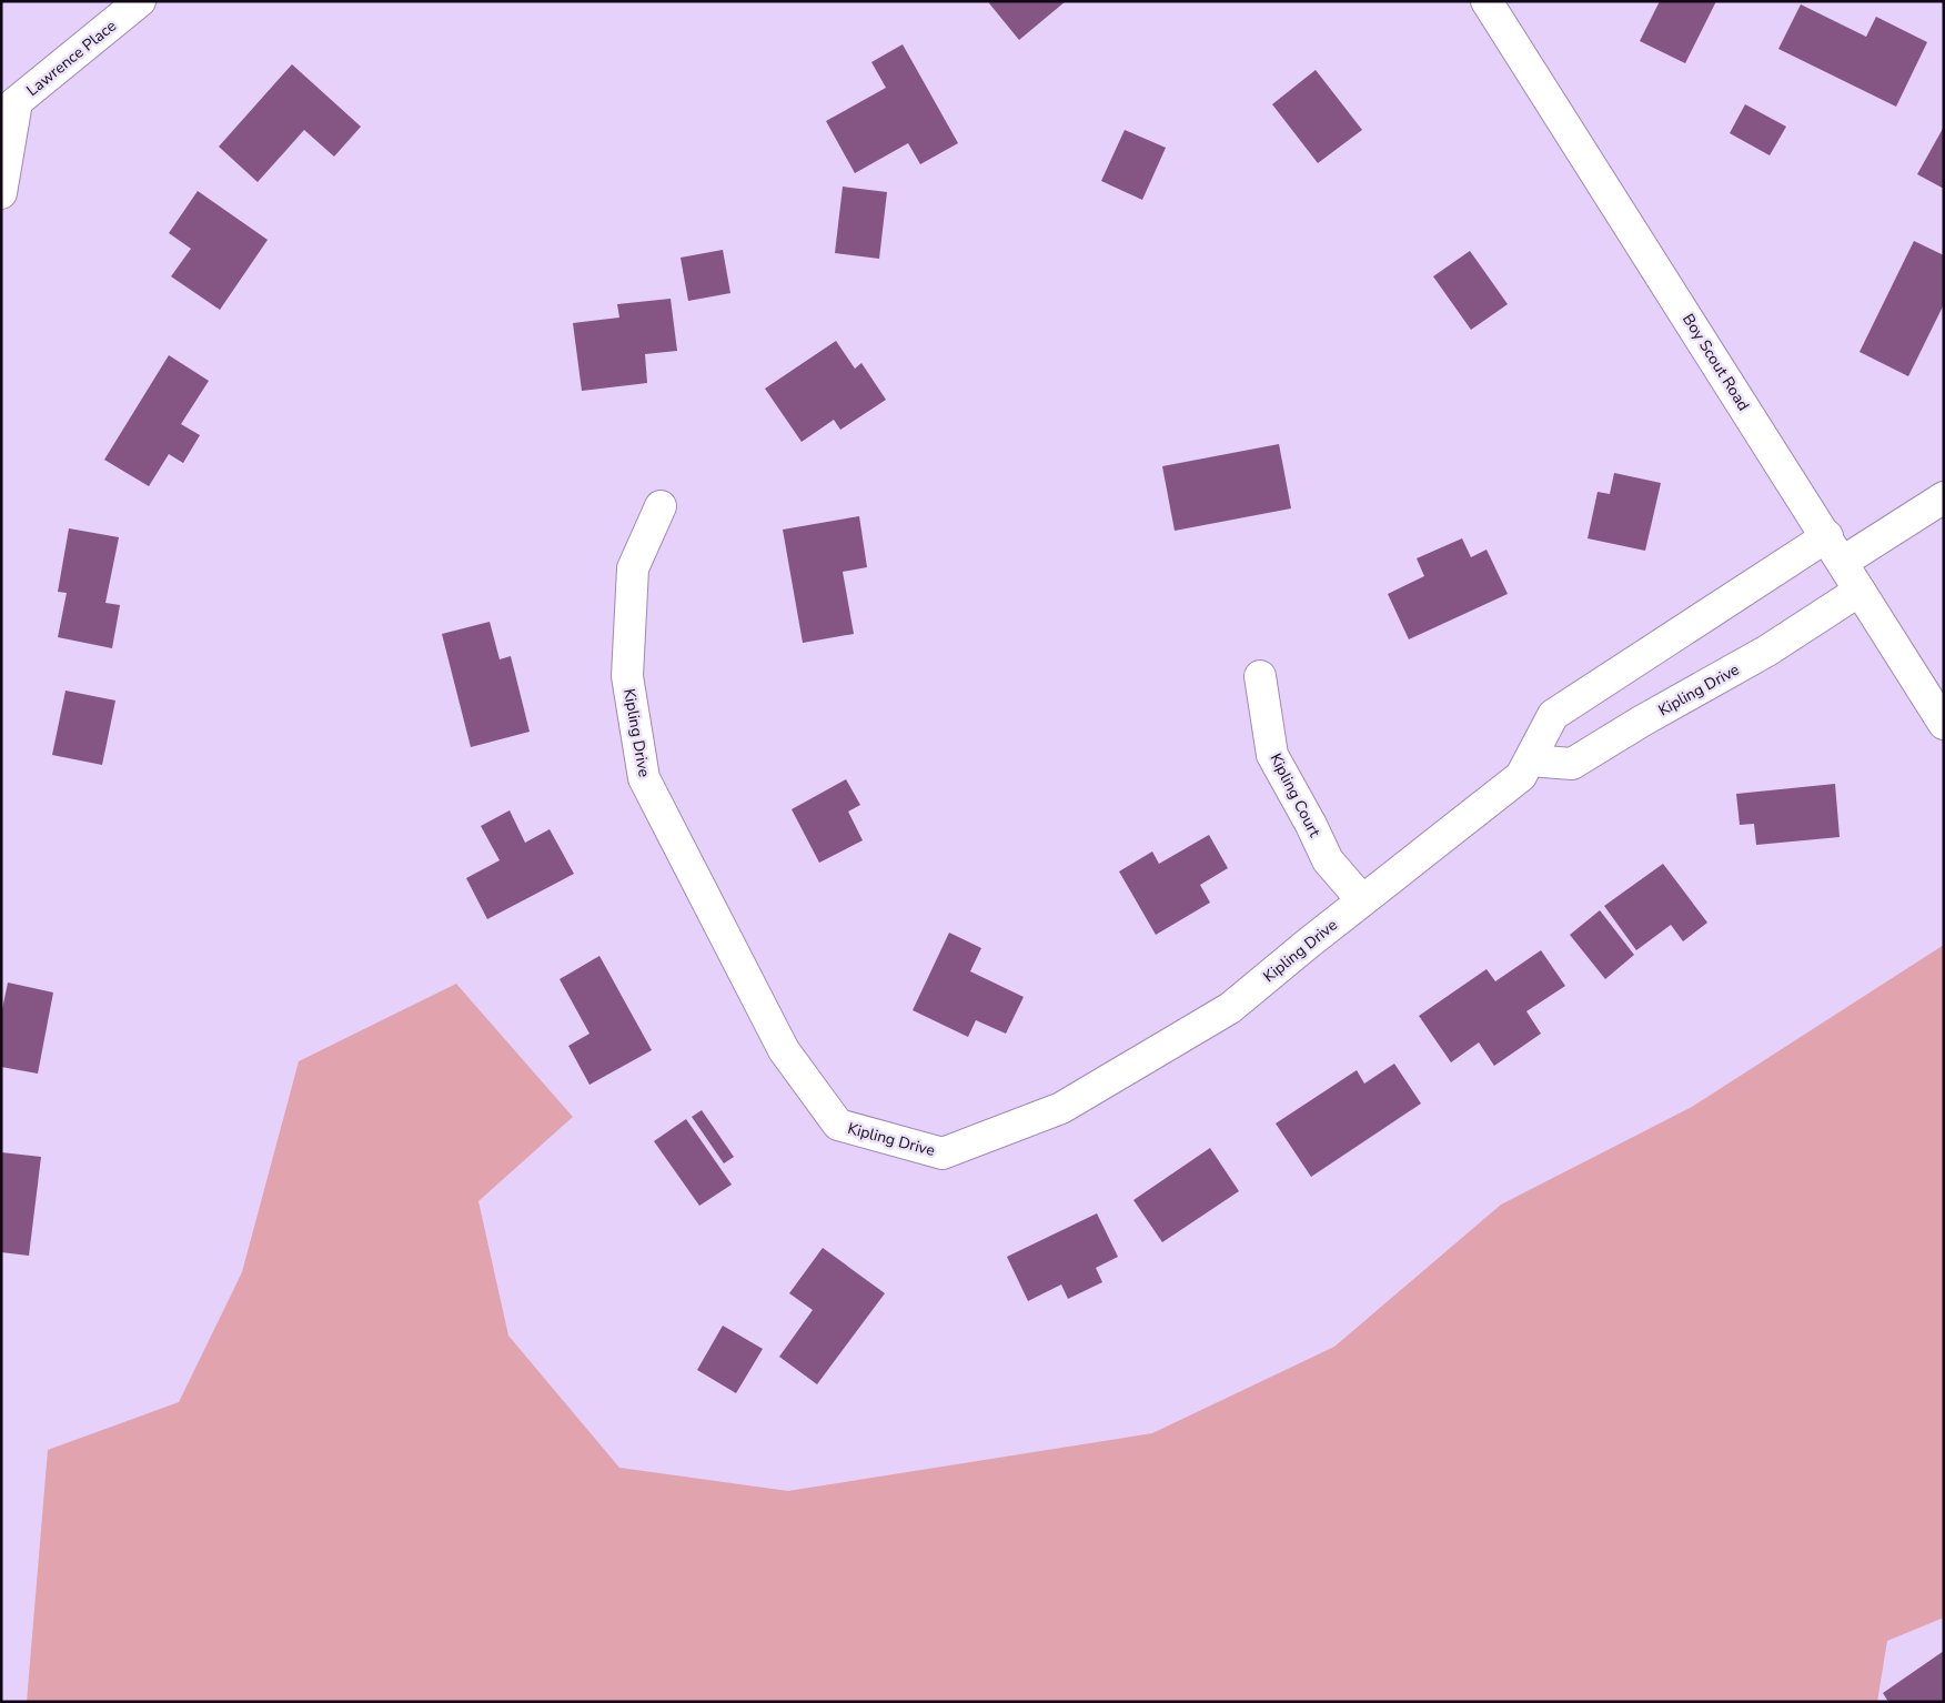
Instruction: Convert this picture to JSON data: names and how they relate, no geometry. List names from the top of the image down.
{
  "streets": {
    "street": [
      "Lawrence Place",
      "Boy Scout Road",
      "Kipling Drive",
      "Kipling Court"
    ]
  },
  "crossings": [
    ["Boy Scout Road", "Kipling Drive"],
    ["Kipling Drive", "Kipling Court"]
  ]
}
